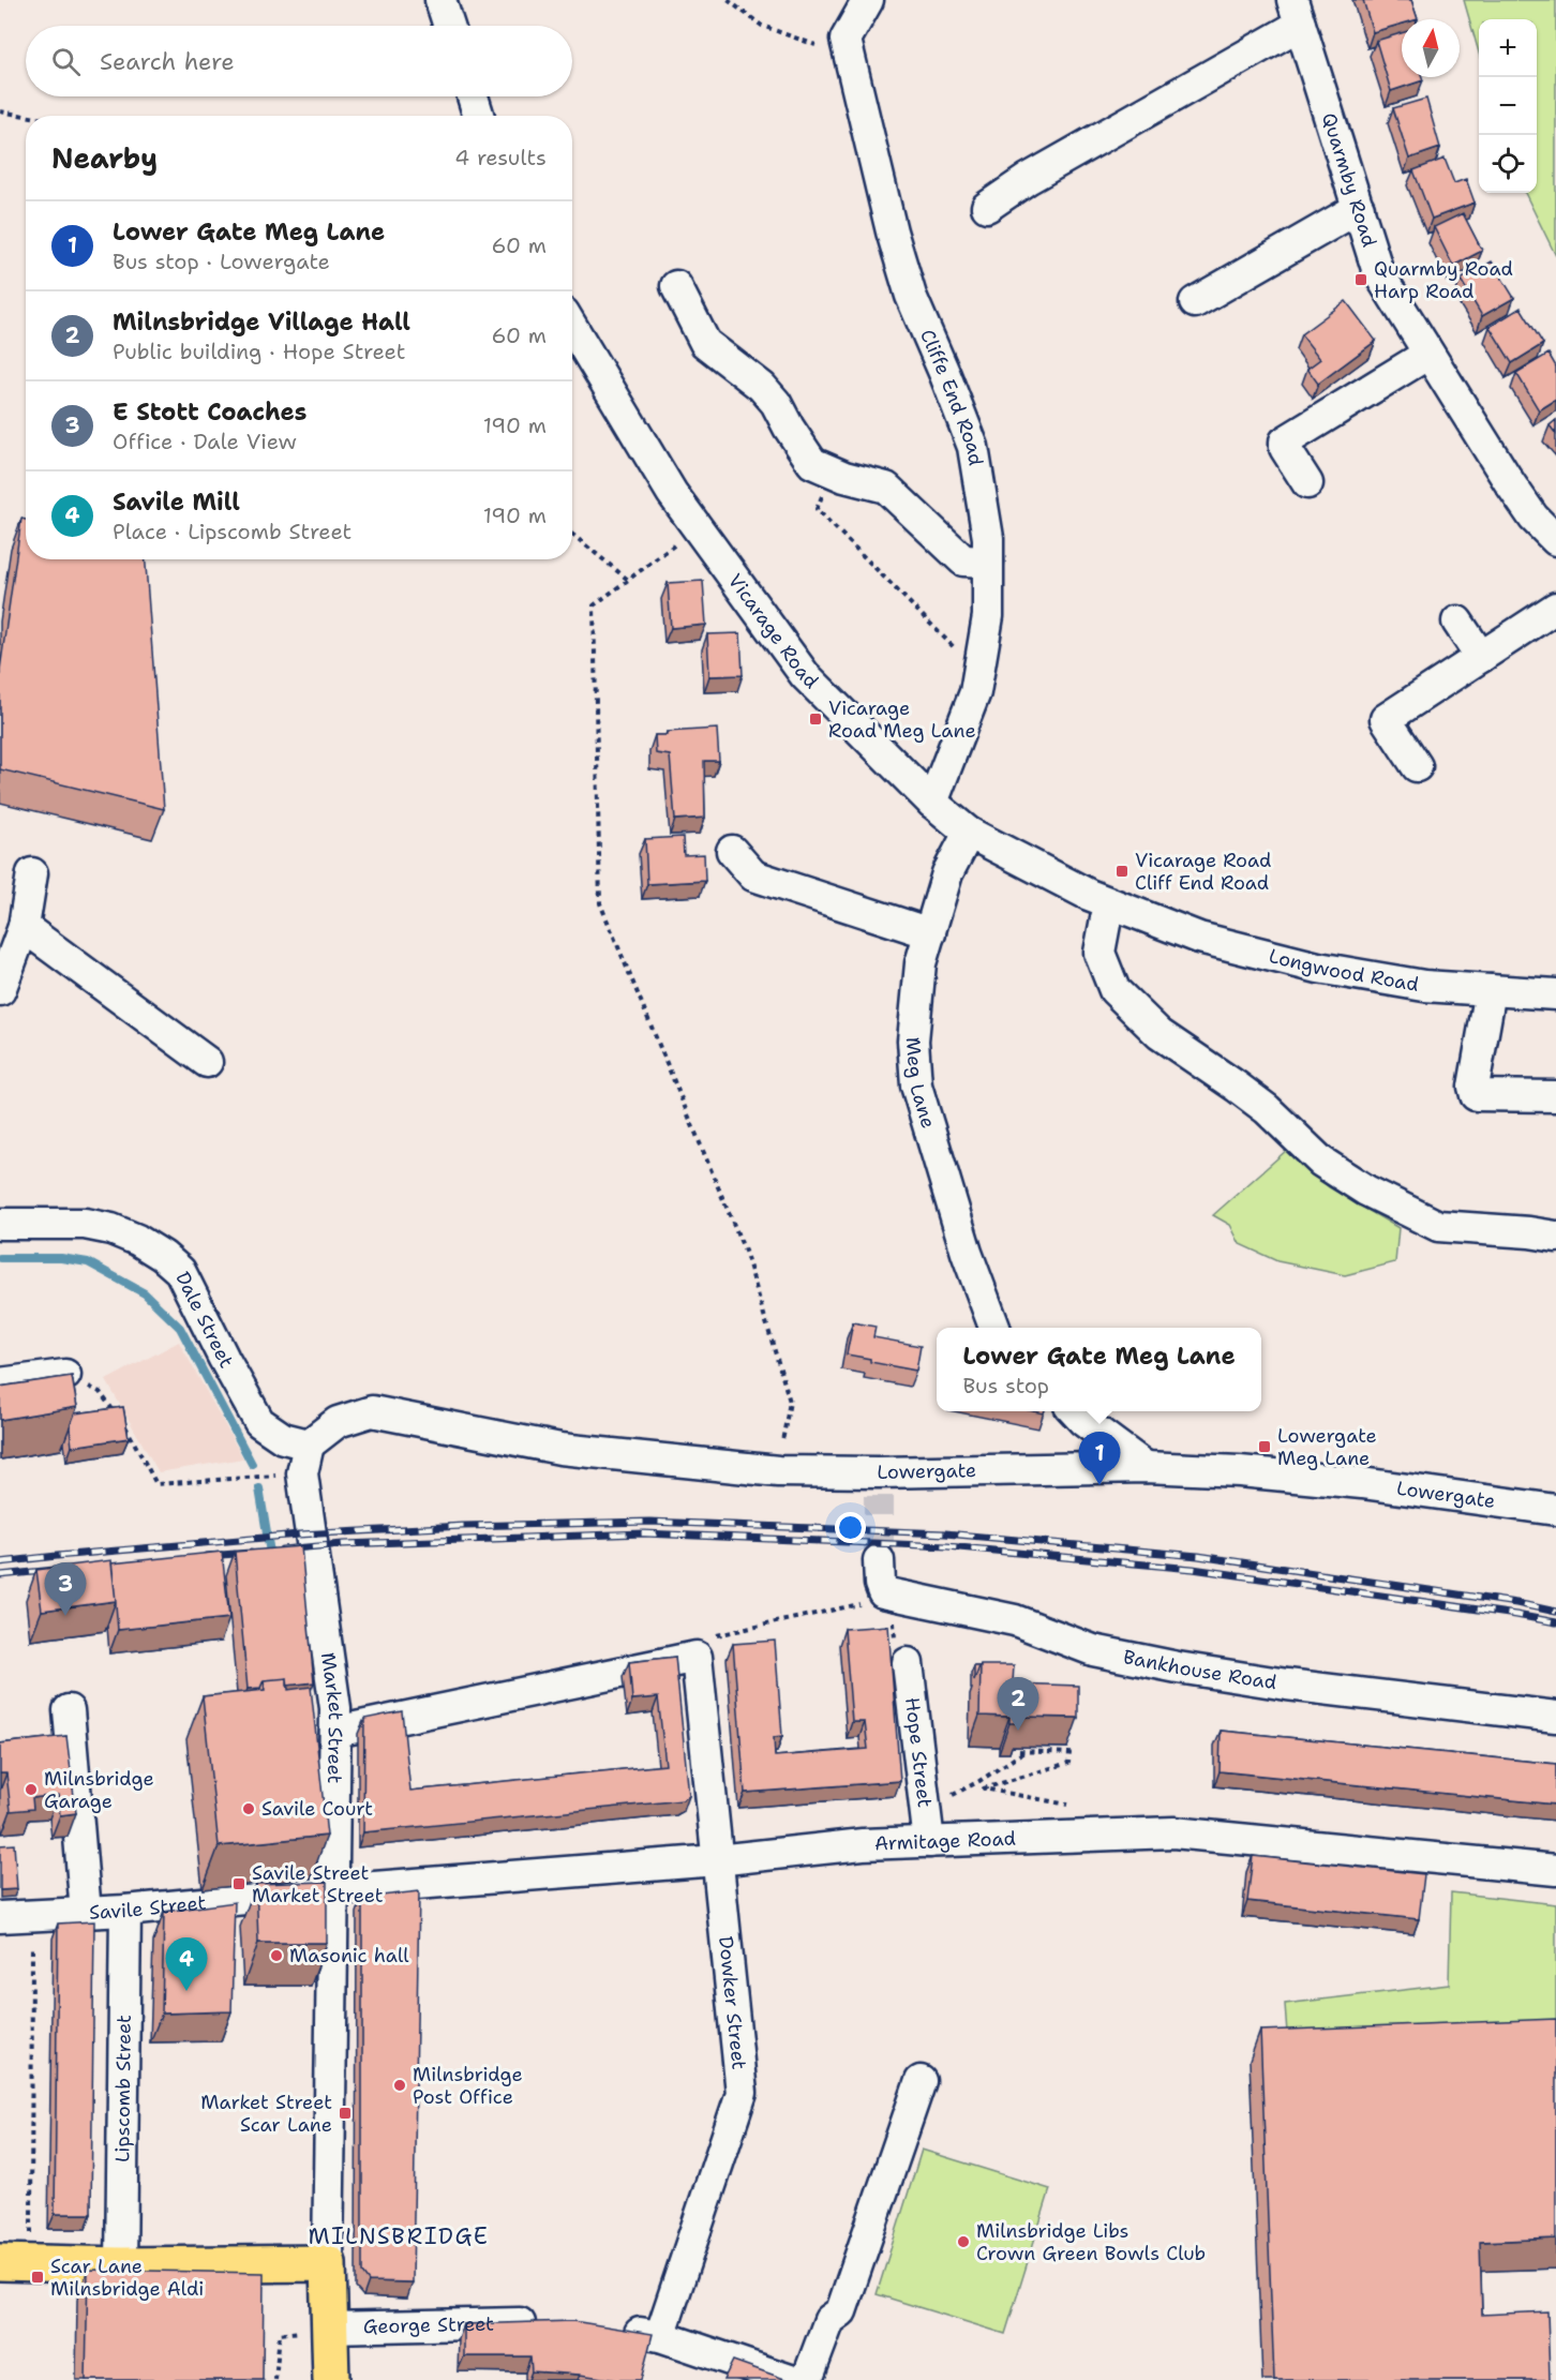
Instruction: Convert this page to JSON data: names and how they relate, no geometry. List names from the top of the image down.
{
  "streets": {
    "main road": ["Market Street"],
    "street": [
      "Quarmby Road",
      "Cliffe End Road",
      "Vicarage Road",
      "Longwood Road",
      "Meg Lane",
      "Dale Street",
      "Lowergate",
      "Bankhouse Road",
      "Hope Street",
      "Armitage Road",
      "Savile Street",
      "Dowker Street",
      "Lipscomb Street",
      "George Street"
    ]
  },
  "crossings": [
    ["Cliffe End Road", "Vicarage Road"],
    ["Vicarage Road", "Longwood Road"],
    ["Vicarage Road", "Meg Lane"],
    ["Dale Street", "Lowergate"],
    ["Dale Street", "Market Street"],
    ["Lowergate", "Market Street"],
    ["Market Street", "Armitage Road"],
    ["Market Street", "Savile Street"],
    ["Market Street", "Dowker Street"],
    ["Market Street", "George Street"],
    ["Hope Street", "Armitage Road"],
    ["Armitage Road", "Savile Street"],
    ["Armitage Road", "Dowker Street"],
    ["Savile Street", "Lipscomb Street"]
  ],
  "districts": ["MILNSBRIDGE"],
  "places": {
    "transit": [
      "Quarmby Road Harp Road",
      "Vicarage Road Meg Lane",
      "Vicarage Road Cliff End Road",
      "Lowergate Meg Lane",
      "Savile Street Market Street",
      "Market Street Scar Lane",
      "Scar Lane Milnsbridge Aldi"
    ],
    "other": [
      "Milnsbridge Garage",
      "Savile Court",
      "Masonic hall",
      "Milnsbridge Post Office",
      "Milnsbridge Libs Crown Green Bowls Club"
    ]
  },
  "north": "top",
  "page": {
    "map_buttons": ["+", "−"],
    "search": "Search here",
    "heading": ["Nearby", "4 results"],
    "list": [
      {
        "mark": "1",
        "name": "Lower Gate Meg Lane",
        "note": "Bus stop · Lowergate",
        "value": "60 m"
      },
      {
        "mark": "2",
        "name": "Milnsbridge Village Hall",
        "note": "Public building · Hope Street",
        "value": "60 m"
      },
      {
        "mark": "3",
        "name": "E Stott Coaches",
        "note": "Office · Dale View",
        "value": "190 m"
      },
      {
        "mark": "4",
        "name": "Savile Mill",
        "note": "Place · Lipscomb Street",
        "value": "190 m"
      }
    ],
    "popup": ["Lower Gate Meg Lane", "Bus stop"],
    "pins": [
      "1",
      "3",
      "2",
      "4"
    ]
  }
}
